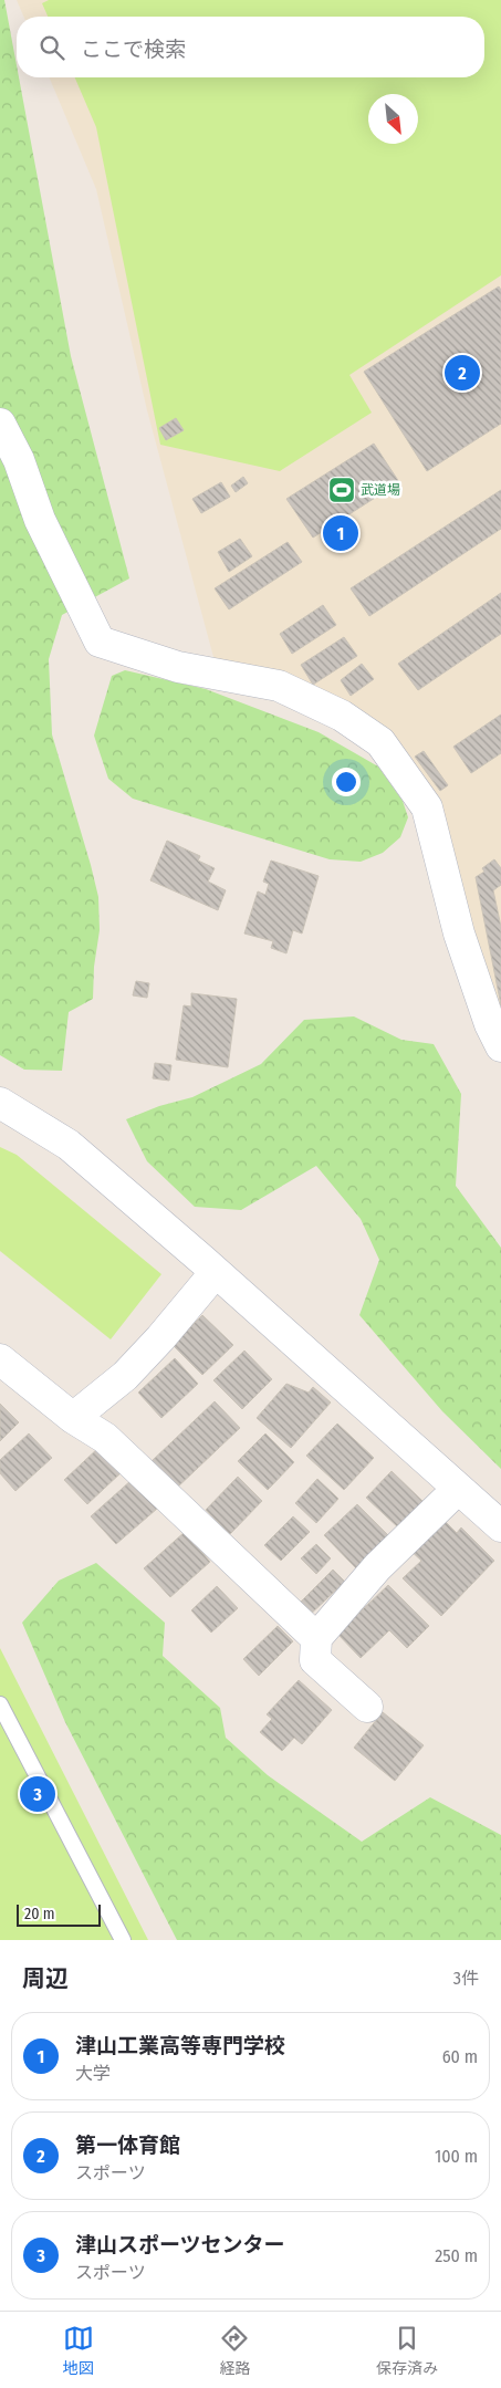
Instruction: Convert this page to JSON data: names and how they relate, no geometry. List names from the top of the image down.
{
  "places": {
    "sports": ["武道場"]
  },
  "scale_bar": "20 m",
  "north": "bottom right",
  "page": {
    "search": "ここで検索",
    "pins": ["2", "1", "3"],
    "scale": "20 m",
    "heading": ["周辺", "3件"],
    "list": [
      {
        "mark": "1",
        "name": "津山工業高等専門学校",
        "note": "大学",
        "value": "60 m"
      },
      {
        "mark": "2",
        "name": "第一体育館",
        "note": "スポーツ",
        "value": "100 m"
      },
      {
        "mark": "3",
        "name": "津山スポーツセンター",
        "note": "スポーツ",
        "value": "250 m"
      }
    ],
    "nav": ["地図", "経路", "保存済み"]
  }
}
